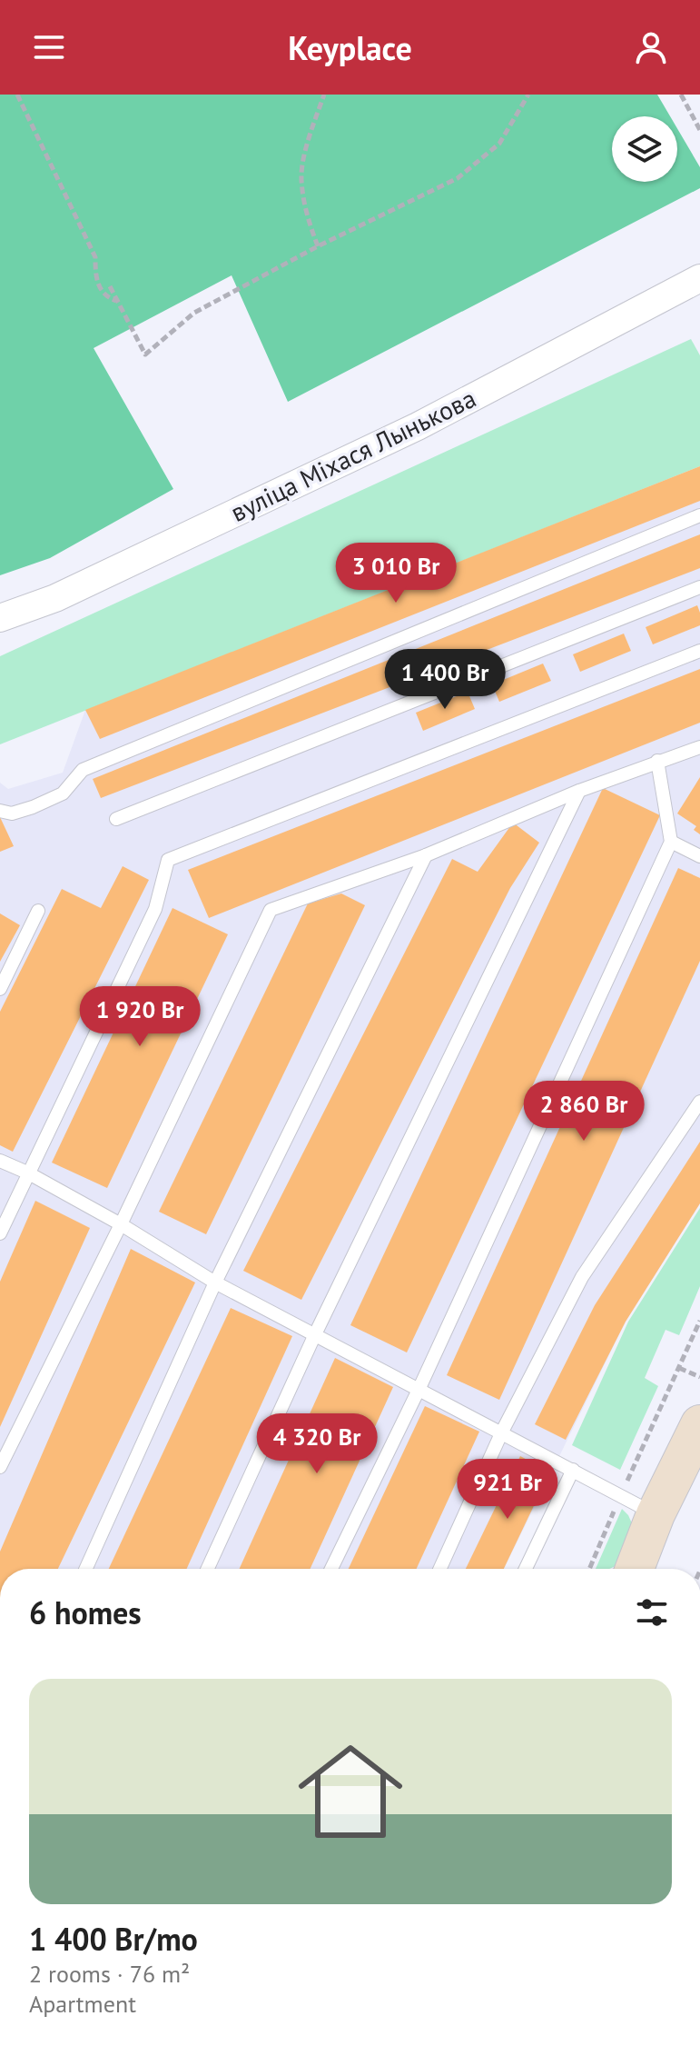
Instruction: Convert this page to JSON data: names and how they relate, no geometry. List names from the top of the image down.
{
  "streets": {
    "street": ["вуліца Міхася Лынькова"]
  },
  "page": {
    "header": "Keyplace",
    "price": [
      "3 010 Br",
      "1 400 Br",
      "1 920 Br",
      "2 860 Br",
      "4 320 Br",
      "921 Br"
    ],
    "heading": "6 homes",
    "list": [
      {
        "name": "1 400 Br/mo",
        "note": "2 rooms · 76 m² · Apartment"
      }
    ]
  }
}
